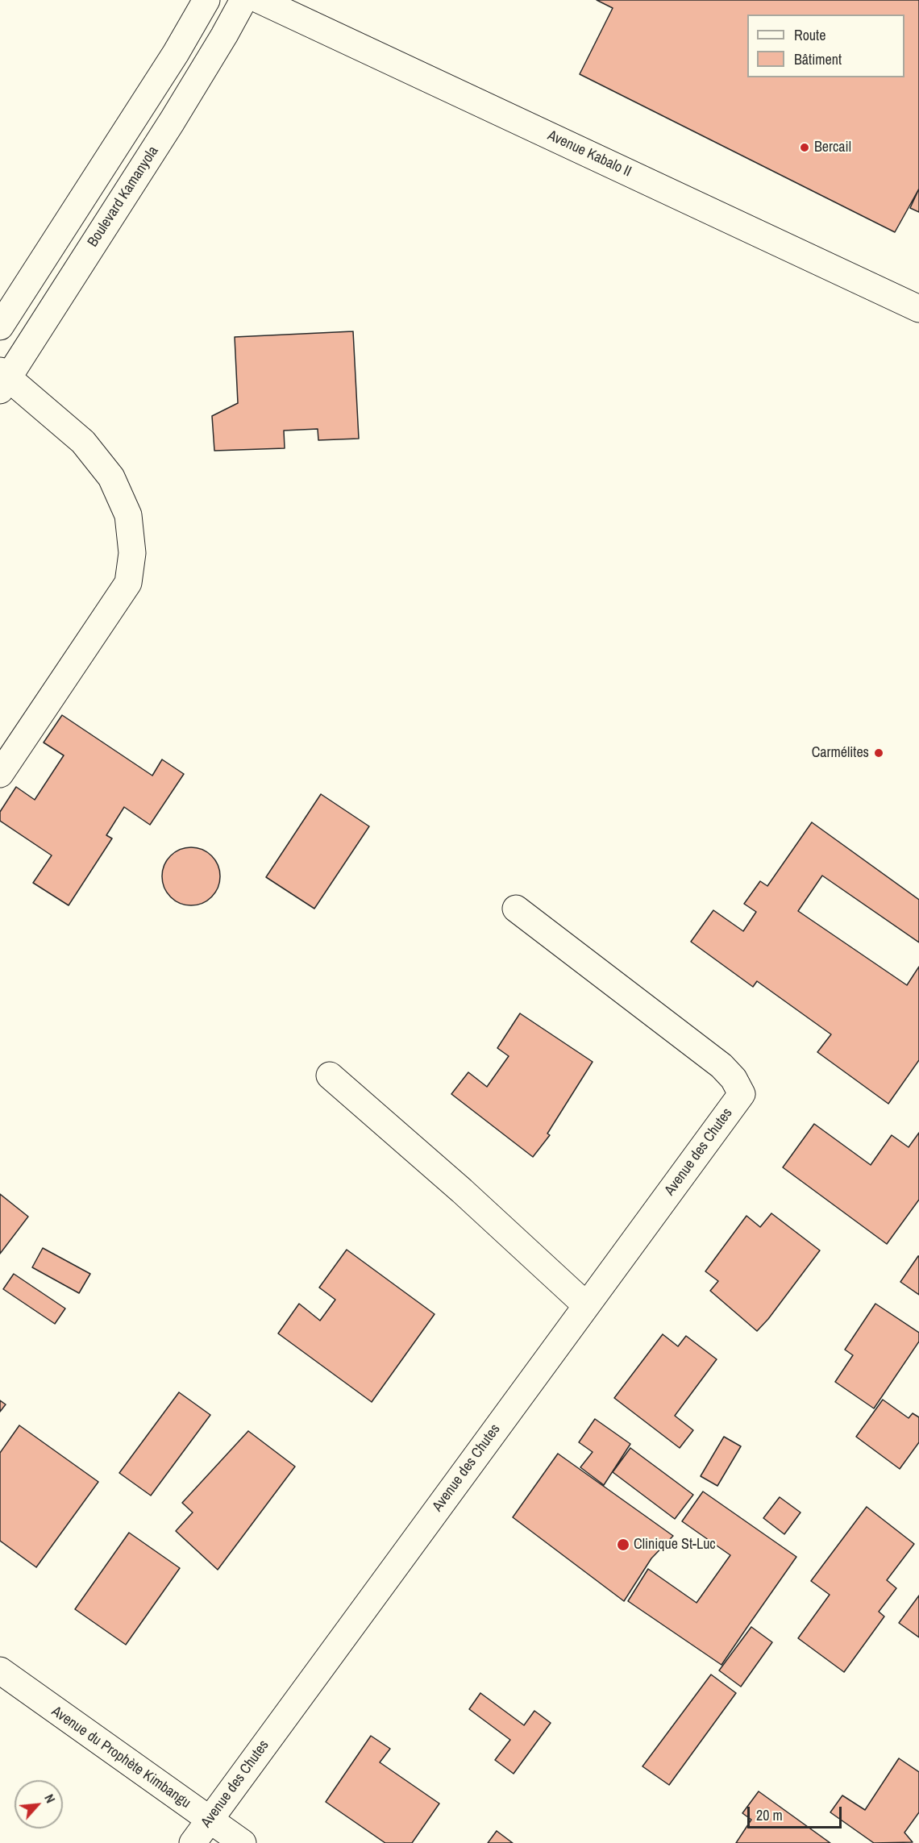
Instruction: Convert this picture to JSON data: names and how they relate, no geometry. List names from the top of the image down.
{
  "streets": {
    "street": [
      "Avenue Kabalo II",
      "Boulevard Kamanyola",
      "Avenue des Chutes",
      "Avenue du Prophète Kimbangu"
    ]
  },
  "crossings": [
    ["Avenue des Chutes", "Avenue du Prophète Kimbangu"]
  ],
  "places": ["Bercail", "Carmélites", "Clinique St-Luc"],
  "legend": ["Route", "Bâtiment"],
  "scale_bar": "20 m",
  "north": "top right"
}
